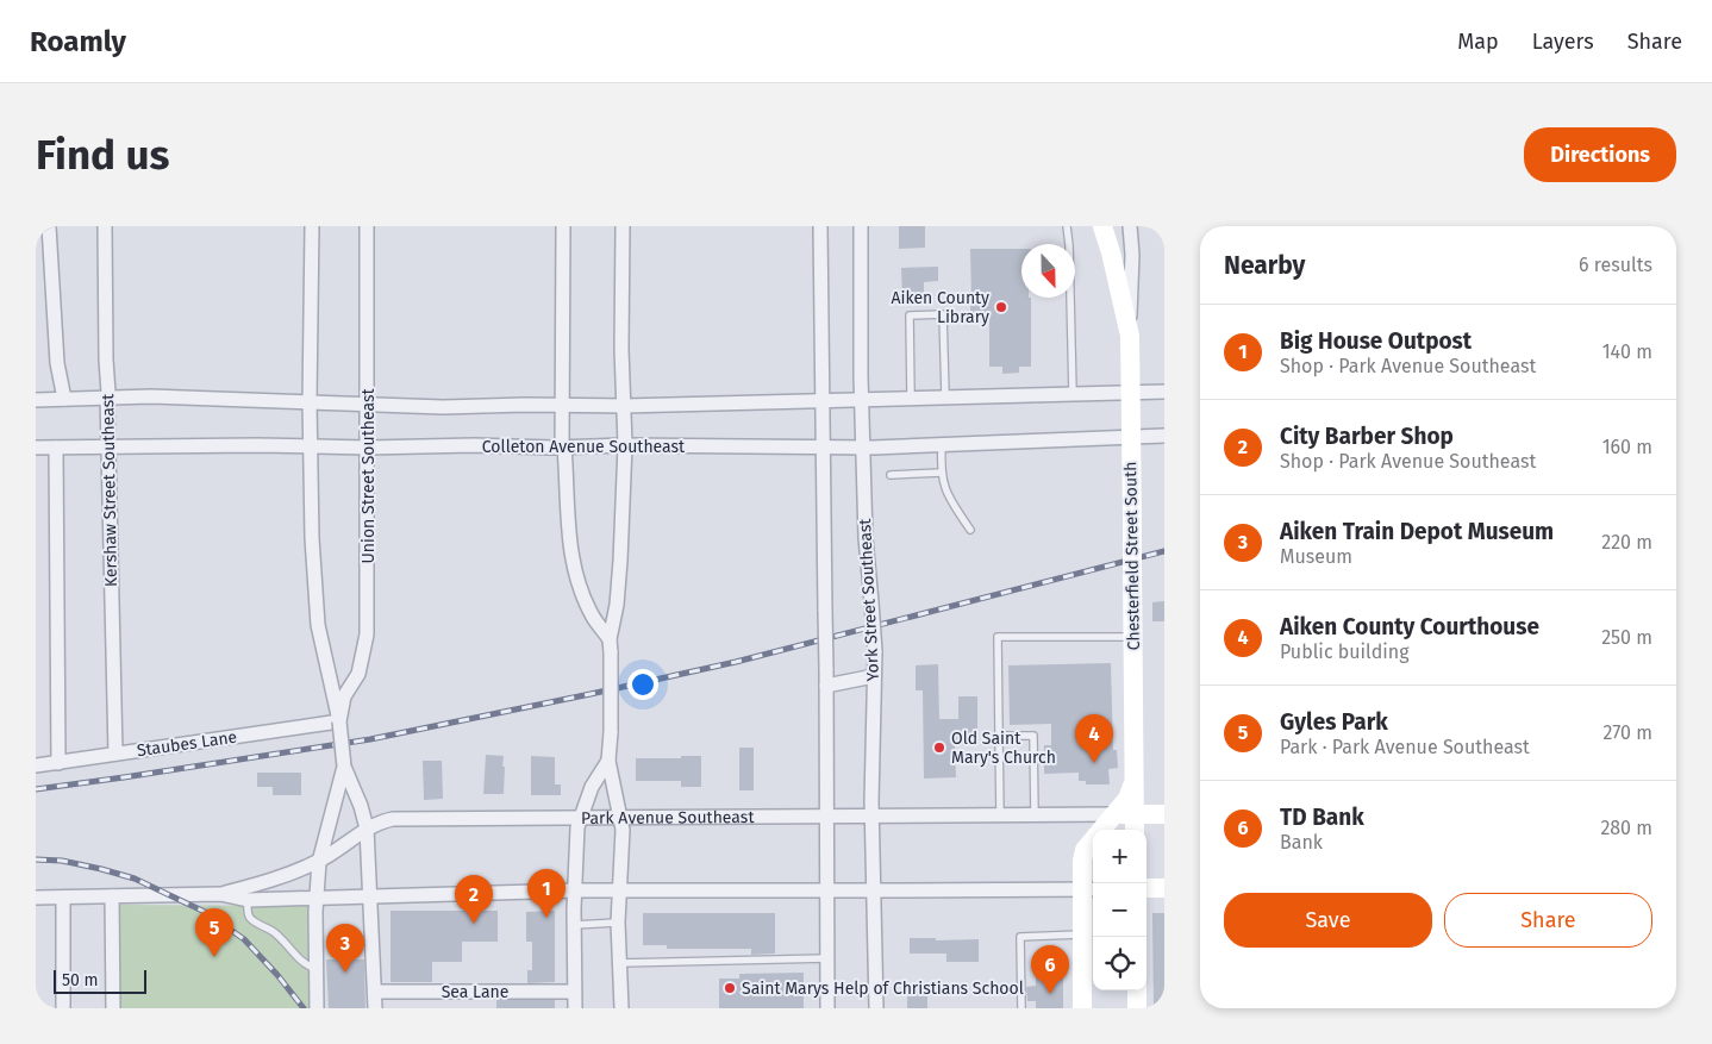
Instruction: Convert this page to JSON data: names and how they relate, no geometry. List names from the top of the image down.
{
  "streets": {
    "main road": ["Chesterfield Street South", "Park Avenue Southeast"],
    "street": [
      "Colleton Avenue Southeast",
      "Union Street Southeast",
      "Kershaw Street Southeast",
      "York Street Southeast",
      "Staubes Lane",
      "Sea Lane"
    ]
  },
  "crossings": [
    ["Colleton Avenue Southeast", "Union Street Southeast"],
    ["Colleton Avenue Southeast", "Kershaw Street Southeast"],
    ["Colleton Avenue Southeast", "Chesterfield Street South"],
    ["Colleton Avenue Southeast", "York Street Southeast"],
    ["Union Street Southeast", "Staubes Lane"],
    ["Union Street Southeast", "Park Avenue Southeast"],
    ["Union Street Southeast", "Sea Lane"],
    ["Kershaw Street Southeast", "Staubes Lane"],
    ["Chesterfield Street South", "Park Avenue Southeast"],
    ["York Street Southeast", "Park Avenue Southeast"]
  ],
  "places": ["Aiken County Library", "Old Saint Mary's Church", "Saint Marys Help of Christians School"],
  "scale_bar": "50 m",
  "north": "bottom",
  "page": {
    "header": "Roamly",
    "nav": ["Map", "Layers", "Share"],
    "buttons": [
      "Directions",
      ["Save", "Share"]
    ],
    "title": "Find us",
    "heading": ["Nearby", "6 results"],
    "list": [
      {
        "mark": "1",
        "name": "Big House Outpost",
        "note": "Shop · Park Avenue Southeast",
        "value": "140 m"
      },
      {
        "mark": "2",
        "name": "City Barber Shop",
        "note": "Shop · Park Avenue Southeast",
        "value": "160 m"
      },
      {
        "mark": "3",
        "name": "Aiken Train Depot Museum",
        "note": "Museum",
        "value": "220 m"
      },
      {
        "mark": "4",
        "name": "Aiken County Courthouse",
        "note": "Public building",
        "value": "250 m"
      },
      {
        "mark": "5",
        "name": "Gyles Park",
        "note": "Park · Park Avenue Southeast",
        "value": "270 m"
      },
      {
        "mark": "6",
        "name": "TD Bank",
        "note": "Bank",
        "value": "280 m"
      }
    ],
    "pins": [
      "4",
      "1",
      "2",
      "5",
      "3",
      "6"
    ],
    "map_buttons": ["+", "−"],
    "scale": "50 m"
  }
}
